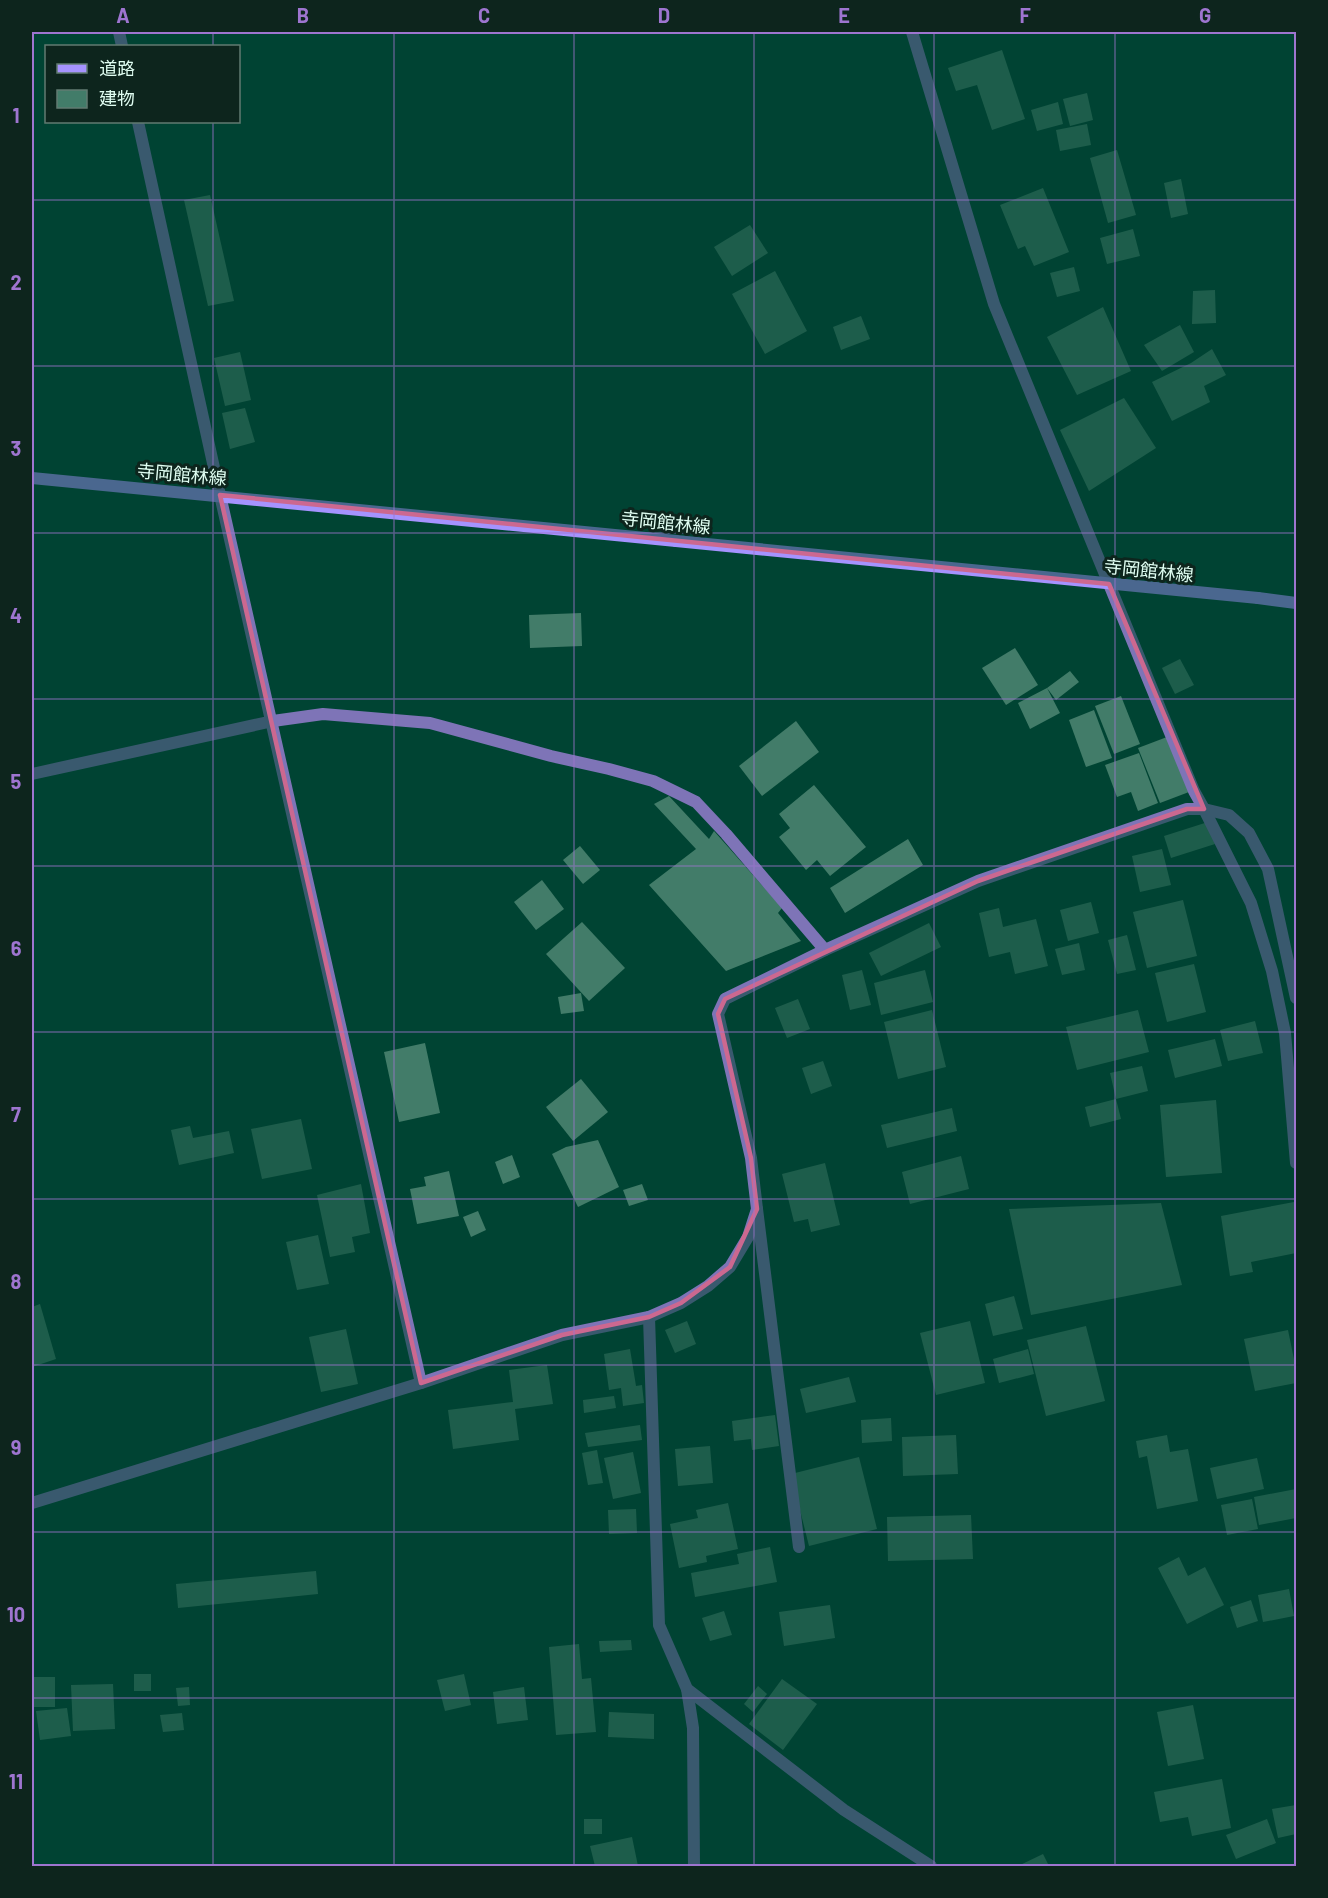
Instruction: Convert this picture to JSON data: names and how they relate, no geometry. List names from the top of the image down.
{
  "streets": {
    "main road": ["寺岡館林線"]
  },
  "legend": ["道路", "建物"],
  "grid": {
    "columns": [
      "A",
      "B",
      "C",
      "D",
      "E",
      "F",
      "G"
    ],
    "rows": [
      "1",
      "2",
      "3",
      "4",
      "5",
      "6",
      "7",
      "8",
      "9",
      "10",
      "11"
    ]
  }
}
